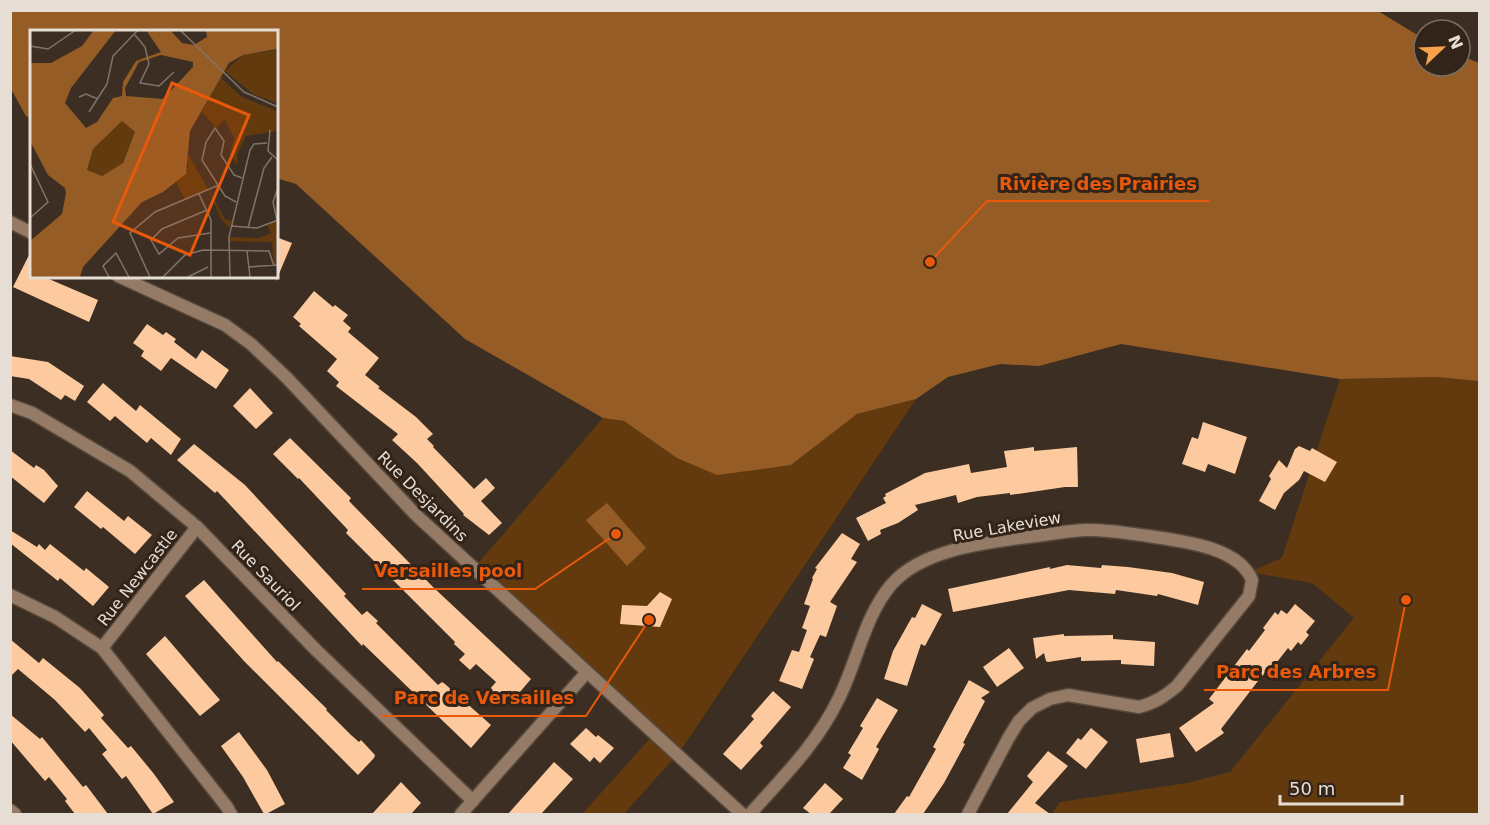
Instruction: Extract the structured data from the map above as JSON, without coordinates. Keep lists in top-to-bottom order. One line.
{"streets":{"street":["Rue Desjardins","Rue Lakeview","Rue Sauriol","Rue Newcastle"]},"crossings":[["Rue Sauriol","Rue Newcastle"]],"places":["Rivière des Prairies","Versailles pool","Parc des Arbres","Parc de Versailles"],"scale_bar":"50 m","north":"top right"}
